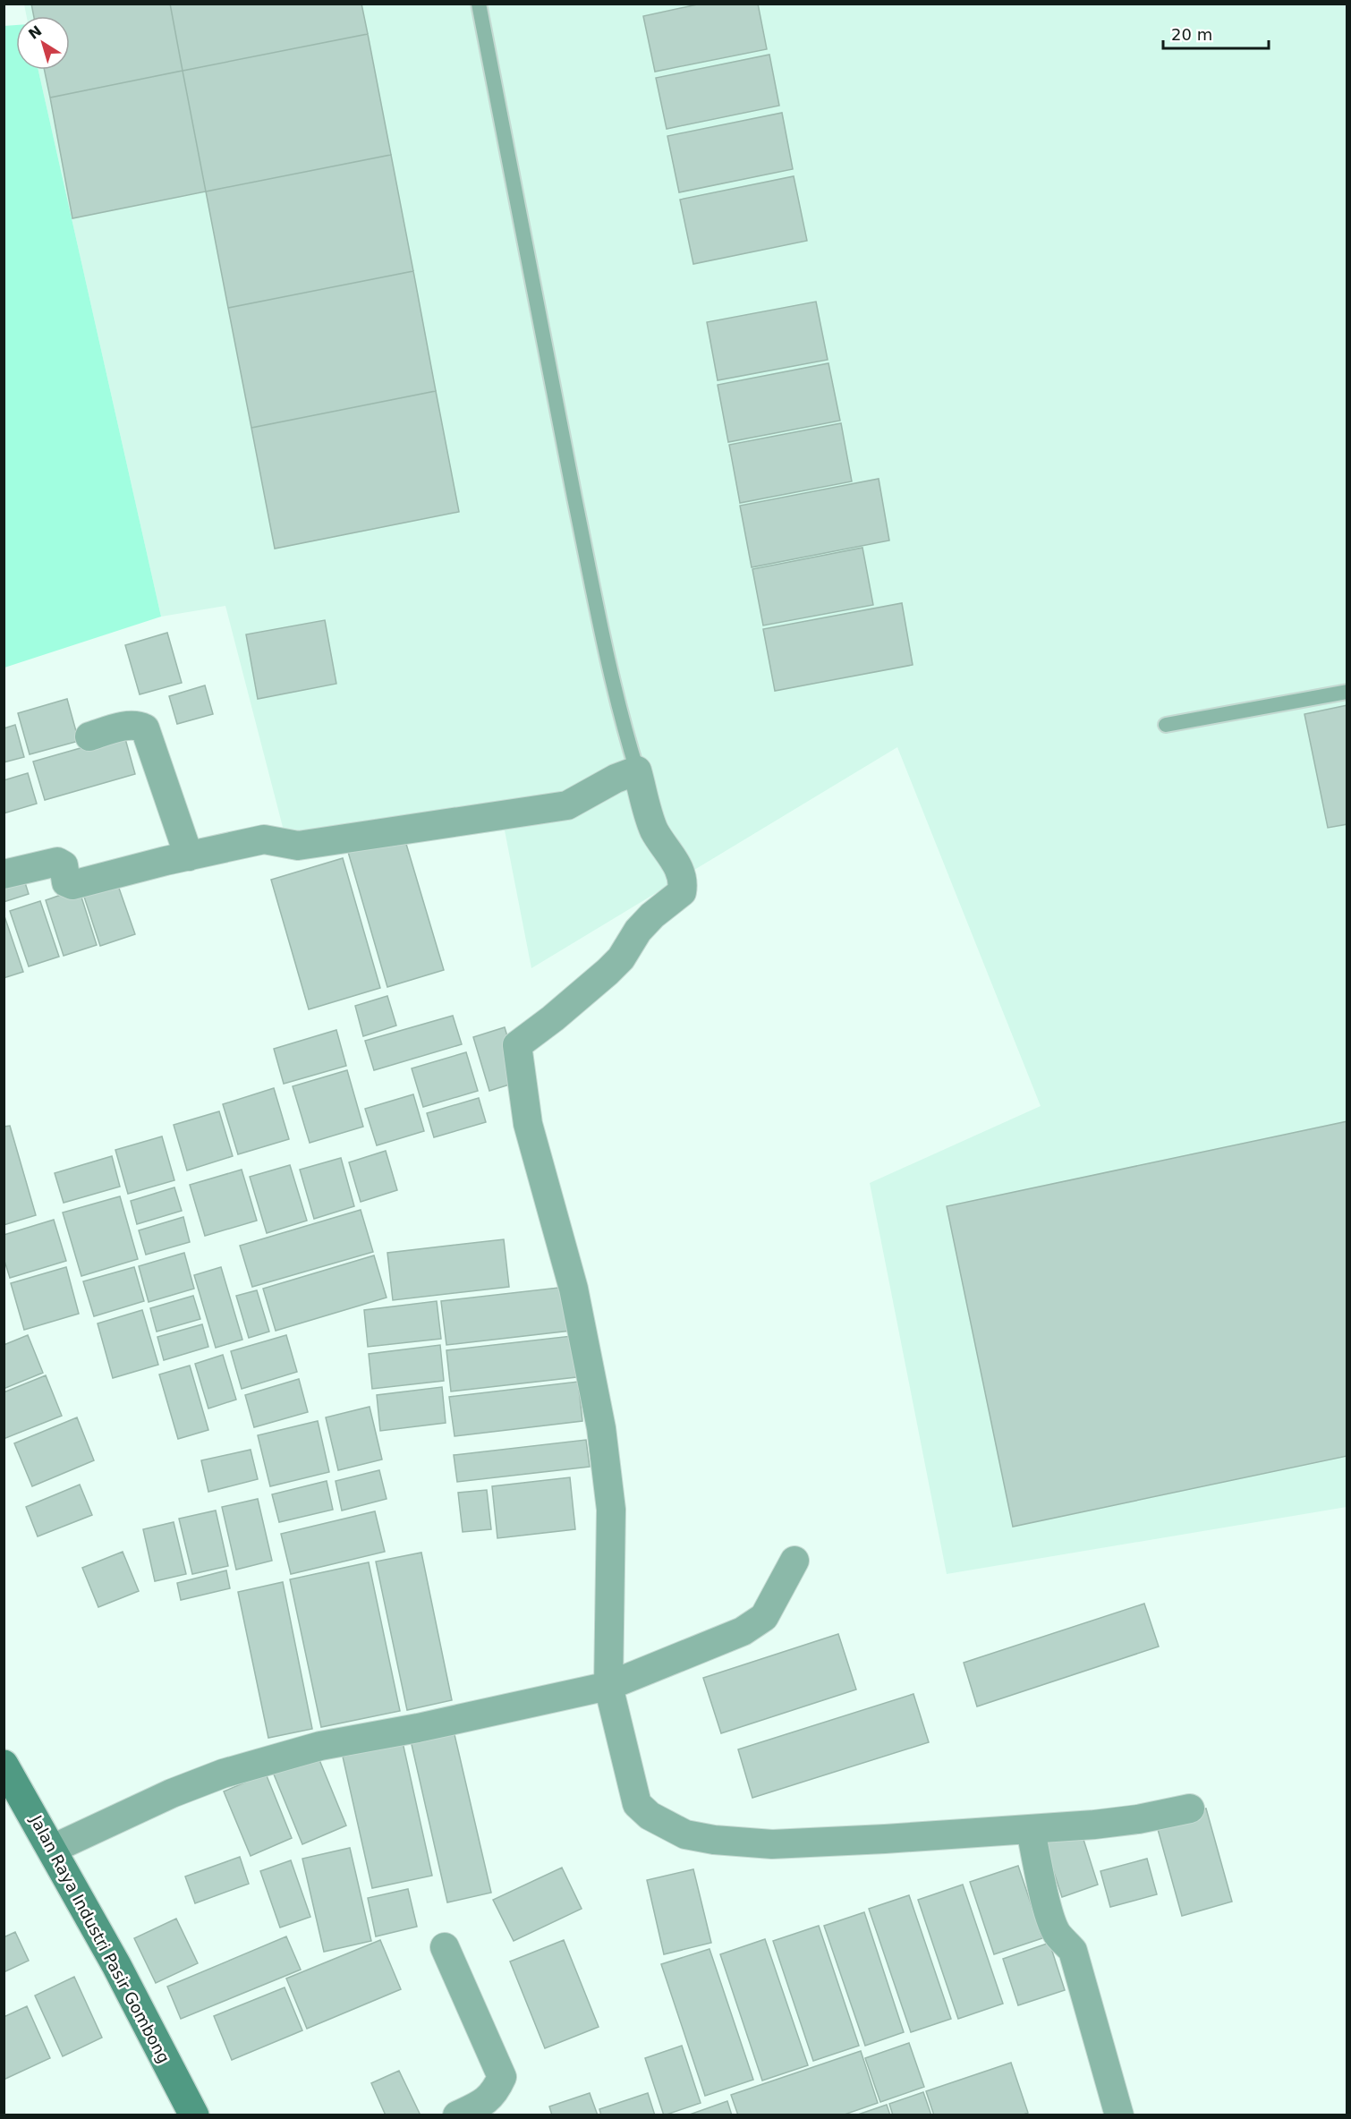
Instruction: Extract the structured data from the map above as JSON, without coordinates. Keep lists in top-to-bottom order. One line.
{"streets":{"main road":["Jalan Raya Industri Pasir Gombong"]},"scale_bar":"20 m","north":"top left"}
